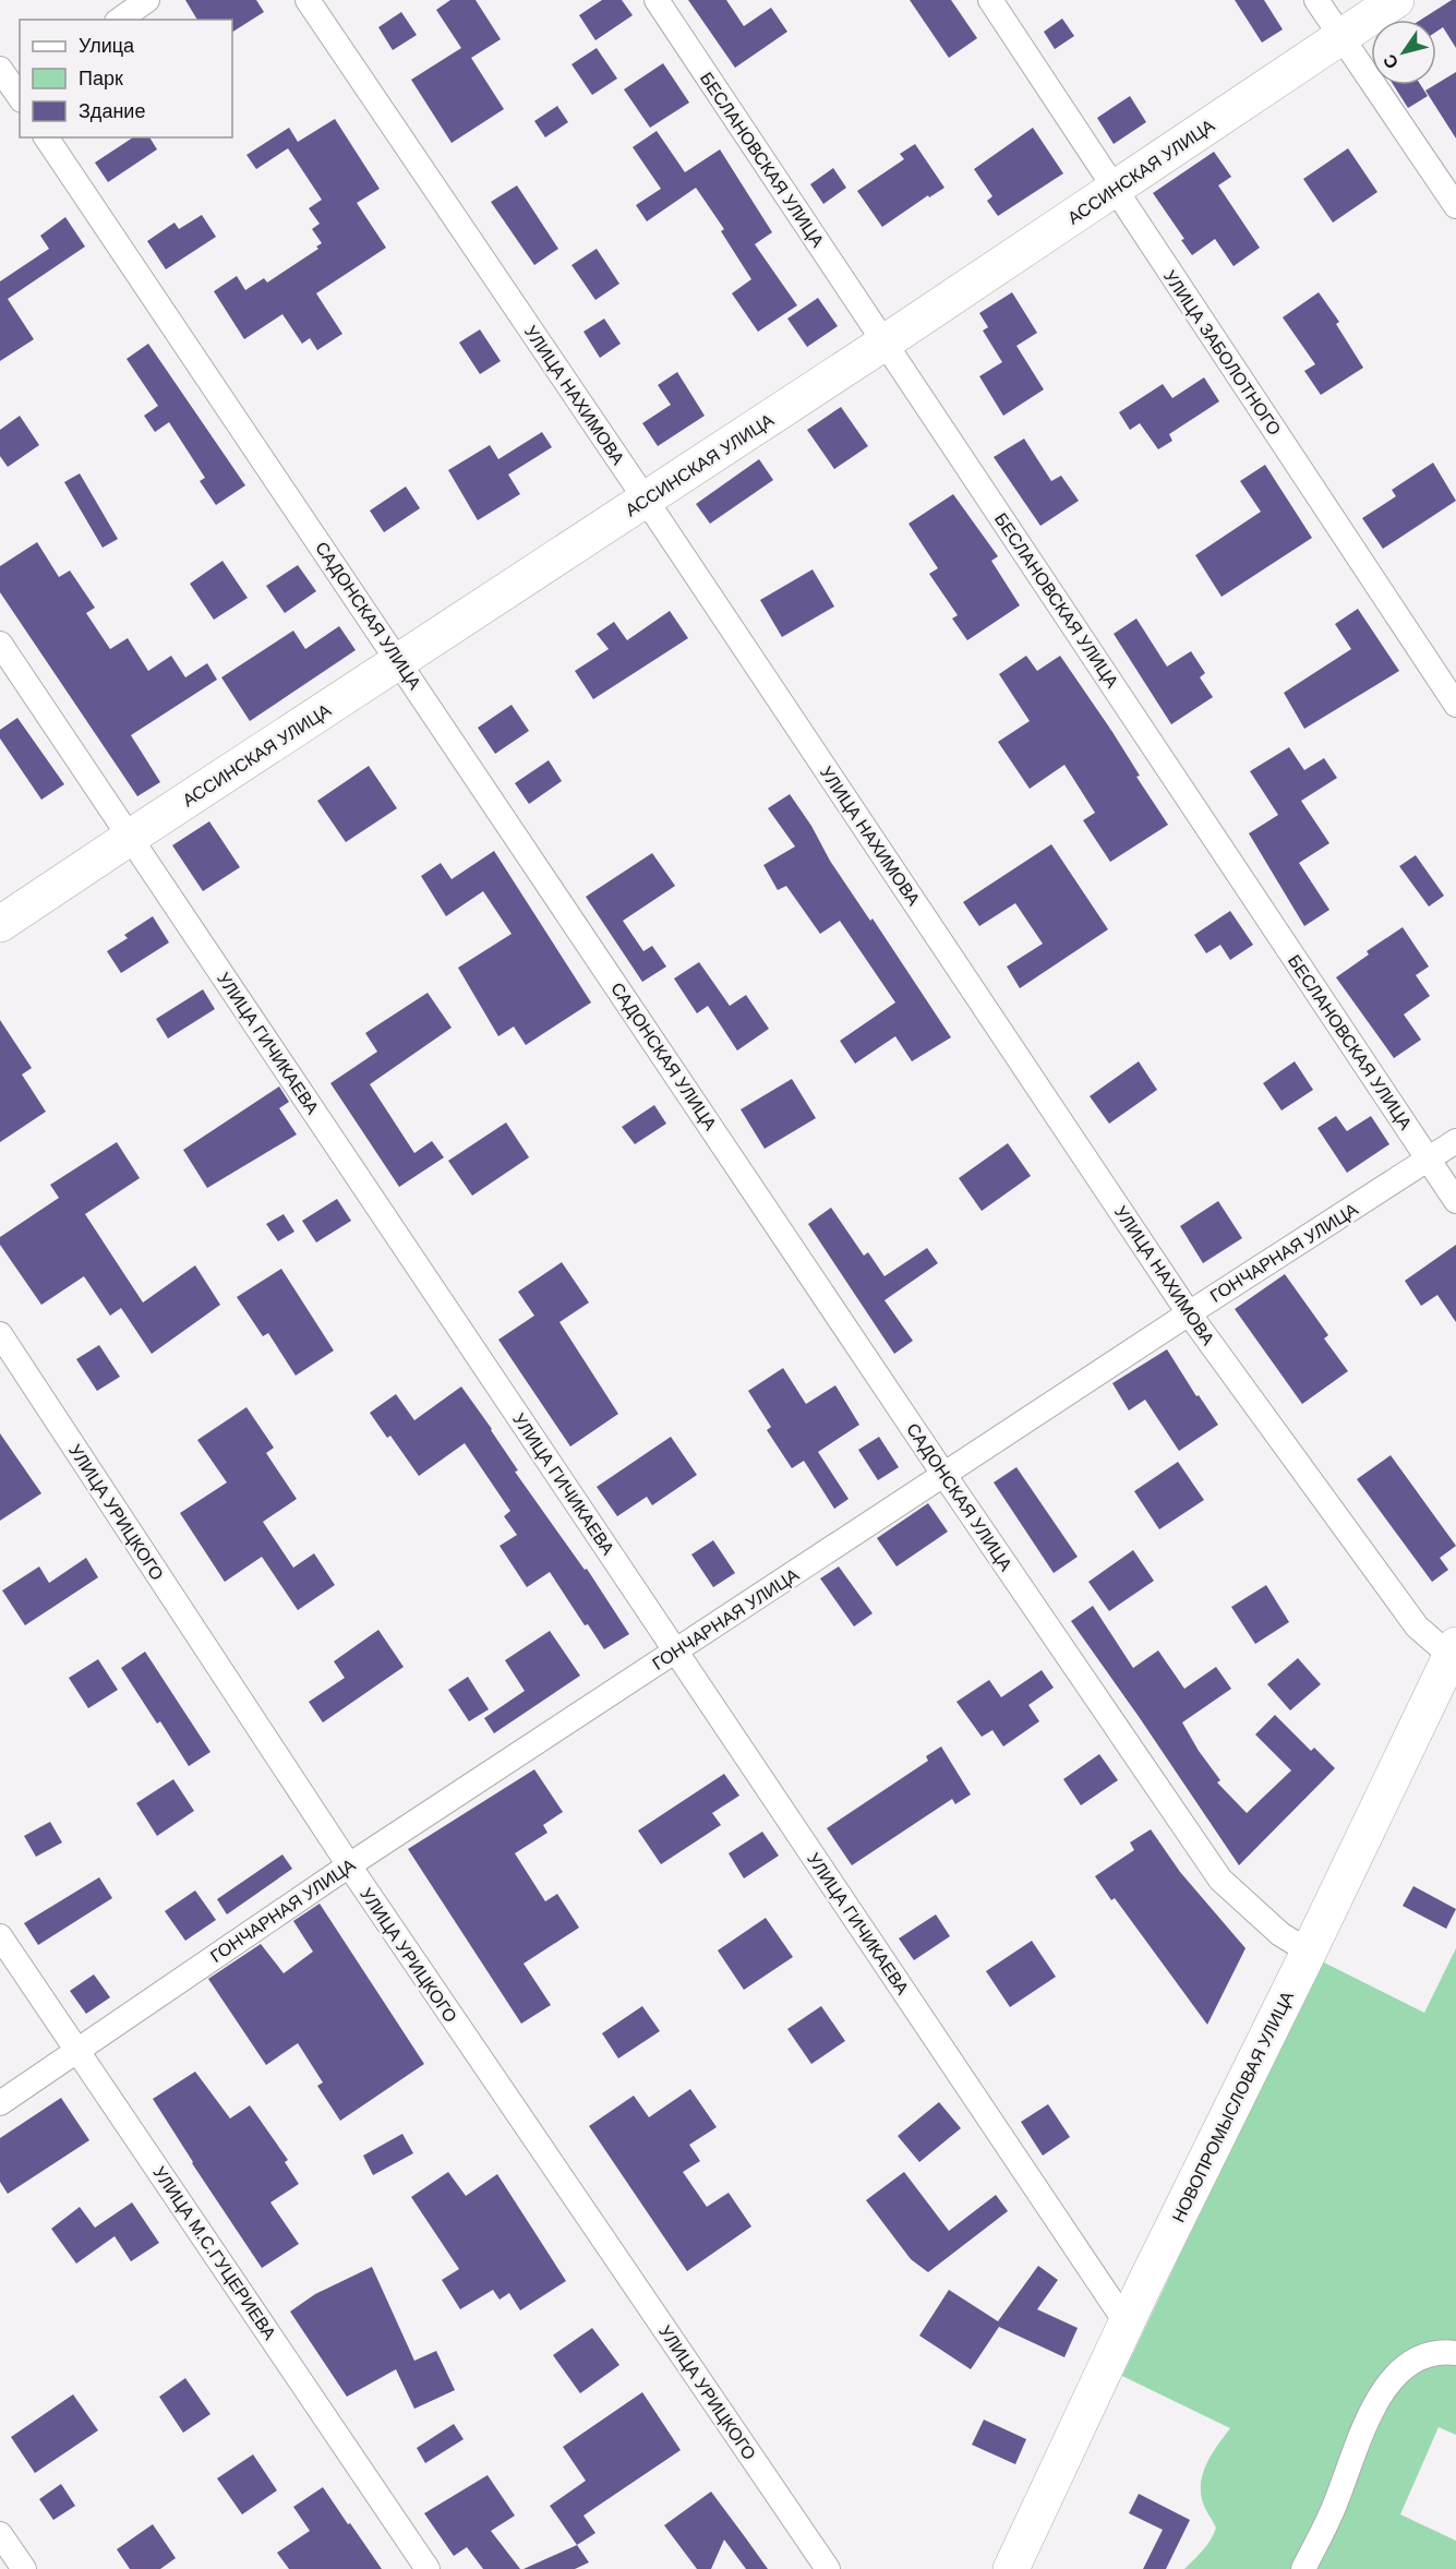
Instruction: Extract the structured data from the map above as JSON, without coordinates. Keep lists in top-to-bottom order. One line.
{"streets":{"street":["БЕСЛАНОВСКАЯ УЛИЦА","АССИНСКАЯ УЛИЦА","УЛИЦА ЗАБОЛОТНОГО","УЛИЦА НАХИМОВА","САДОНСКАЯ УЛИЦА","УЛИЦА ГИЧИКАЕВА","ГОНЧАРНАЯ УЛИЦА","УЛИЦА УРИЦКОГО","НОВОПРОМЫСЛОВАЯ УЛИЦА","УЛИЦА М.С.ГУЦЕРИЕВА"]},"crossings":[["БЕСЛАНОВСКАЯ УЛИЦА","АССИНСКАЯ УЛИЦА"],["БЕСЛАНОВСКАЯ УЛИЦА","ГОНЧАРНАЯ УЛИЦА"],["АССИНСКАЯ УЛИЦА","УЛИЦА ЗАБОЛОТНОГО"],["АССИНСКАЯ УЛИЦА","УЛИЦА НАХИМОВА"],["АССИНСКАЯ УЛИЦА","САДОНСКАЯ УЛИЦА"],["АССИНСКАЯ УЛИЦА","УЛИЦА ГИЧИКАЕВА"],["УЛИЦА НАХИМОВА","ГОНЧАРНАЯ УЛИЦА"],["УЛИЦА НАХИМОВА","НОВОПРОМЫСЛОВАЯ УЛИЦА"],["САДОНСКАЯ УЛИЦА","ГОНЧАРНАЯ УЛИЦА"],["САДОНСКАЯ УЛИЦА","НОВОПРОМЫСЛОВАЯ УЛИЦА"],["УЛИЦА ГИЧИКАЕВА","ГОНЧАРНАЯ УЛИЦА"],["УЛИЦА ГИЧИКАЕВА","НОВОПРОМЫСЛОВАЯ УЛИЦА"],["ГОНЧАРНАЯ УЛИЦА","УЛИЦА УРИЦКОГО"],["ГОНЧАРНАЯ УЛИЦА","УЛИЦА М.С.ГУЦЕРИЕВА"]],"legend":["Улица","Парк","Здание"],"north":"bottom left"}
